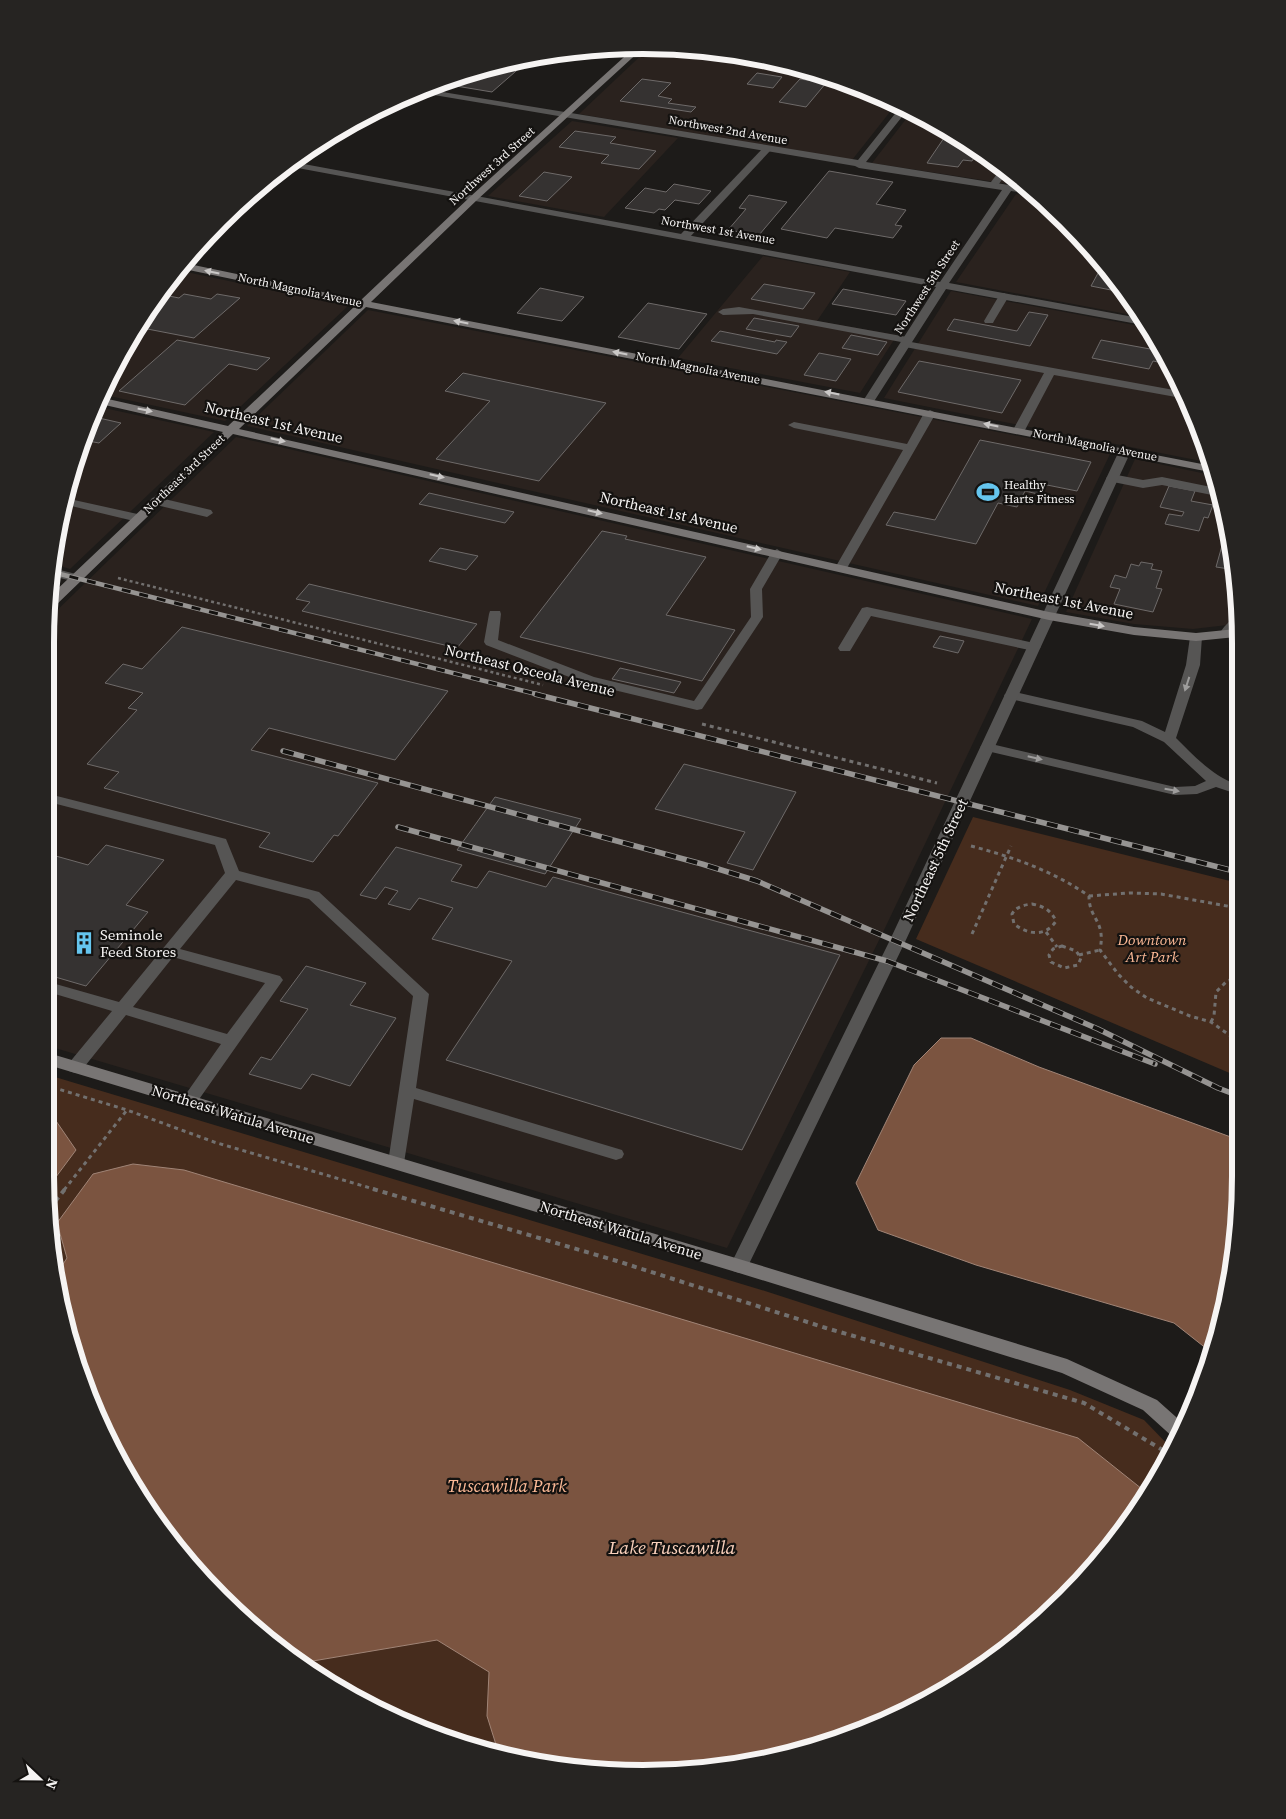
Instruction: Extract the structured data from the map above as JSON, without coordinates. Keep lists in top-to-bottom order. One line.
{"streets":{"main road":["Northwest 3rd Street","North Magnolia Avenue","Northeast 1st Avenue","Northeast 3rd Street","Northeast Watula Avenue"],"street":["Northwest 2nd Avenue","Northwest 1st Avenue","Northwest 5th Street","Northeast 5th Street"],"path":["Northeast Osceola Avenue"]},"crossings":[["Northwest 2nd Avenue","Northwest 3rd Street"],["Northwest 2nd Avenue","Northwest 5th Street"],["Northwest 3rd Street","Northwest 1st Avenue"],["Northwest 3rd Street","North Magnolia Avenue"],["Northwest 3rd Street","Northeast 3rd Street"],["Northwest 1st Avenue","Northwest 5th Street"],["Northwest 5th Street","North Magnolia Avenue"],["North Magnolia Avenue","Northeast 3rd Street"],["North Magnolia Avenue","Northeast 5th Street"],["Northeast 1st Avenue","Northeast 3rd Street"],["Northeast 1st Avenue","Northeast 5th Street"],["Northeast 5th Street","Northeast Watula Avenue"]],"one_way":["North Magnolia Avenue","Northeast 1st Avenue"],"water":["Lake Tuscawilla"],"parks":["Downtown Art Park","Tuscawilla Park"],"places":{"sports":["Healthy Harts Fitness"],"building":["Seminole Feed Stores"]},"north":"right"}
